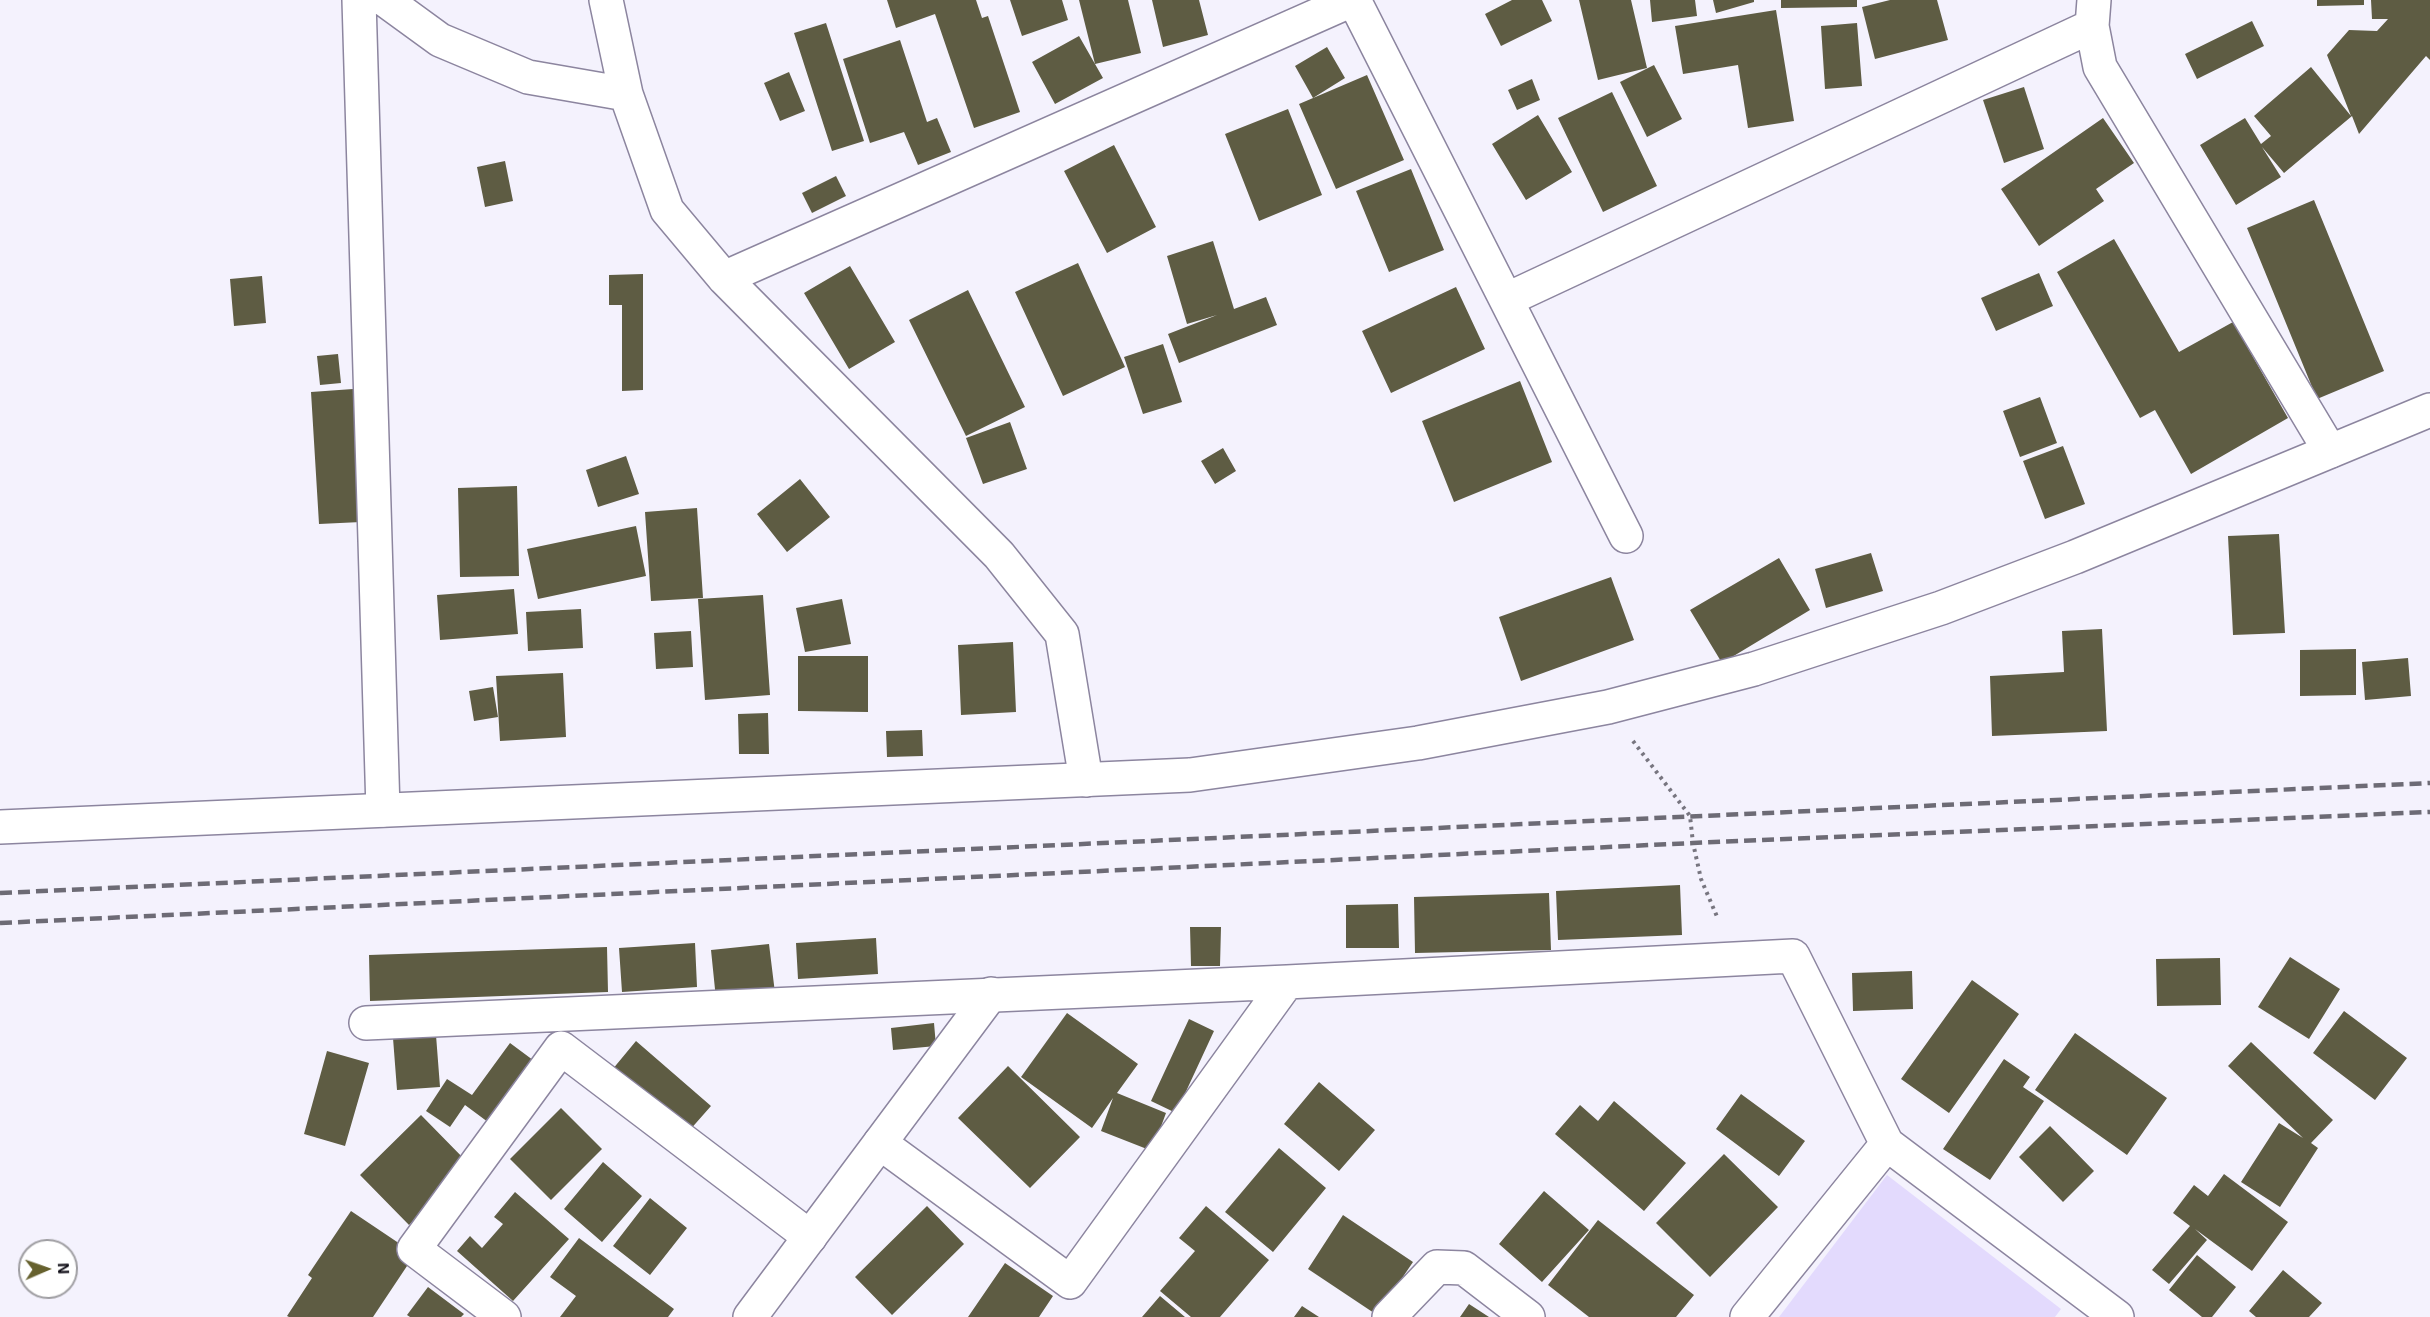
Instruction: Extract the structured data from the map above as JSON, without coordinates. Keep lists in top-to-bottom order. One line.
{"north":"right"}
